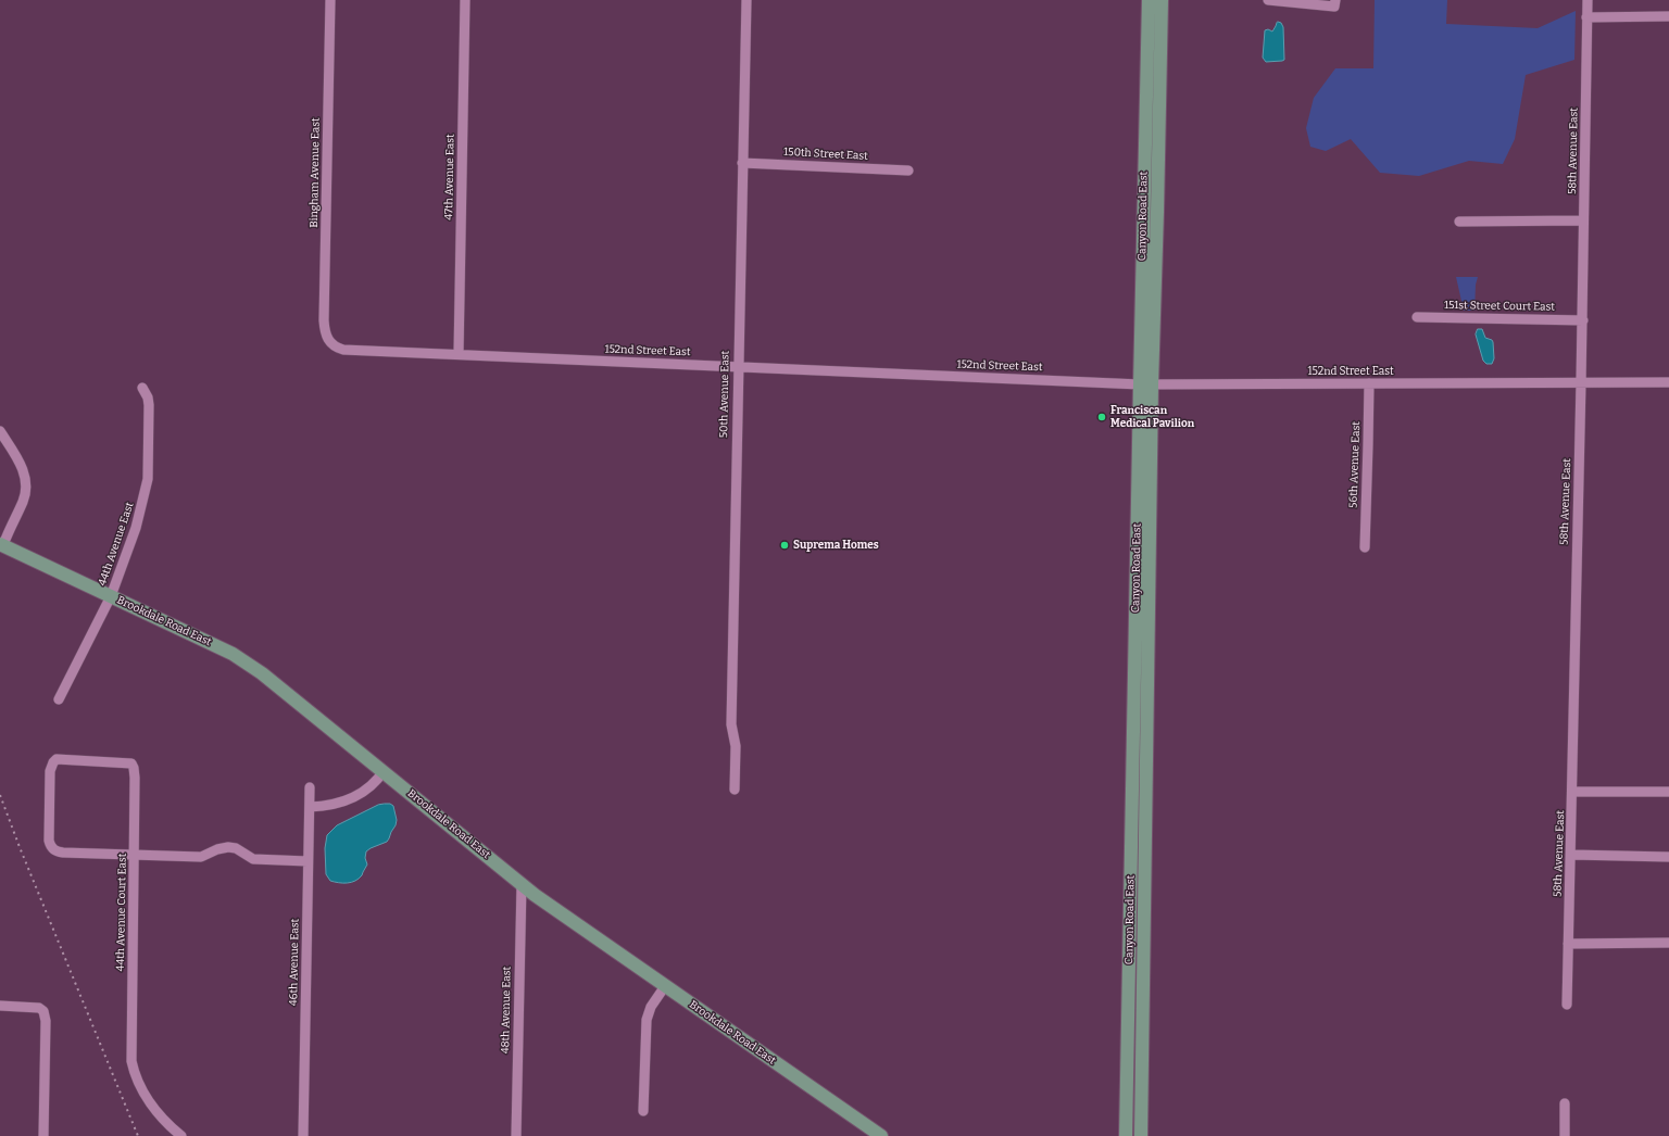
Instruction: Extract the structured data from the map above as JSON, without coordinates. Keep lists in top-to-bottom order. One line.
{"streets":{"main road":["Canyon Road East","Brookdale Road East"],"street":["58th Avenue East","150th Street East","Bingham Avenue East","47th Avenue East","151st Street Court East","152nd Street East","50th Avenue East","56th Avenue East","44th Avenue East","44th Avenue Court East","46th Avenue East","48th Avenue East"]},"crossings":[["58th Avenue East","151st Street Court East"],["58th Avenue East","152nd Street East"],["150th Street East","50th Avenue East"],["Bingham Avenue East","152nd Street East"],["47th Avenue East","152nd Street East"],["Canyon Road East","152nd Street East"],["152nd Street East","50th Avenue East"],["152nd Street East","56th Avenue East"],["44th Avenue East","Brookdale Road East"],["Brookdale Road East","48th Avenue East"]],"places":["Franciscan Medical Pavilion","Suprema Homes"]}
